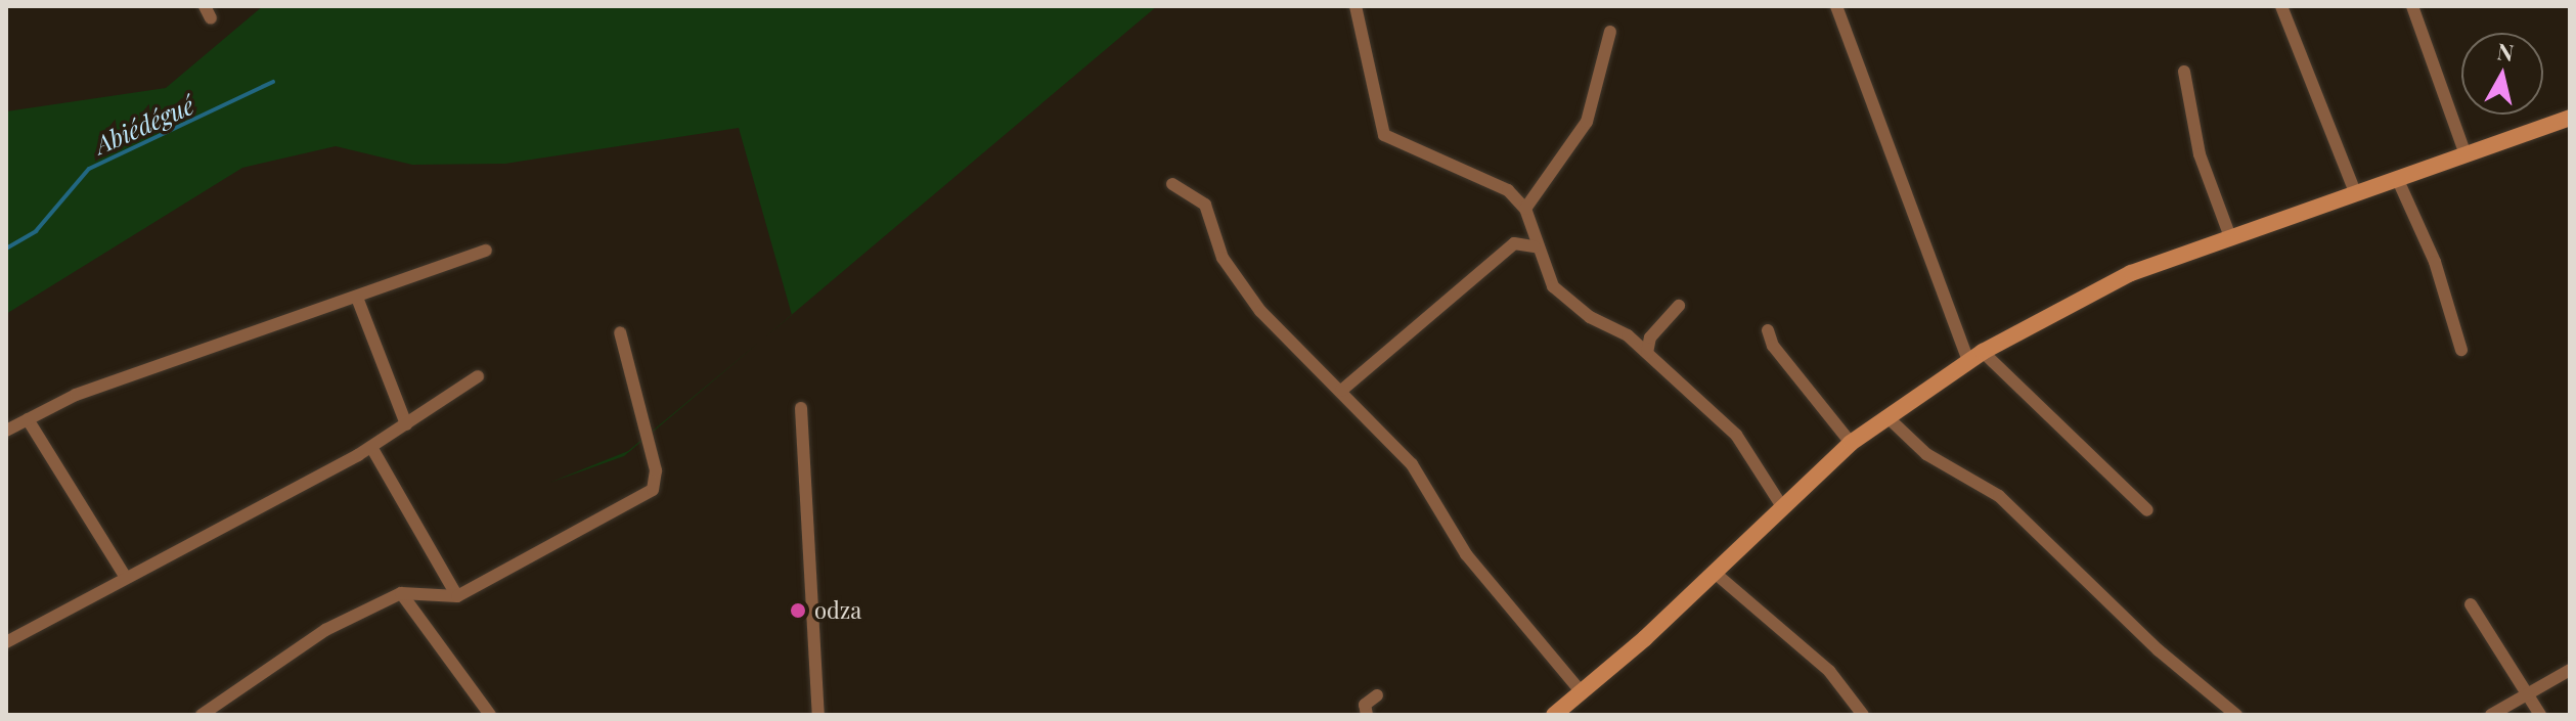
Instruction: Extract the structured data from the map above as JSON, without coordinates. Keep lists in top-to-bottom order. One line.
{"water":["Abiédégué"],"places":["odza"],"north":"top"}
